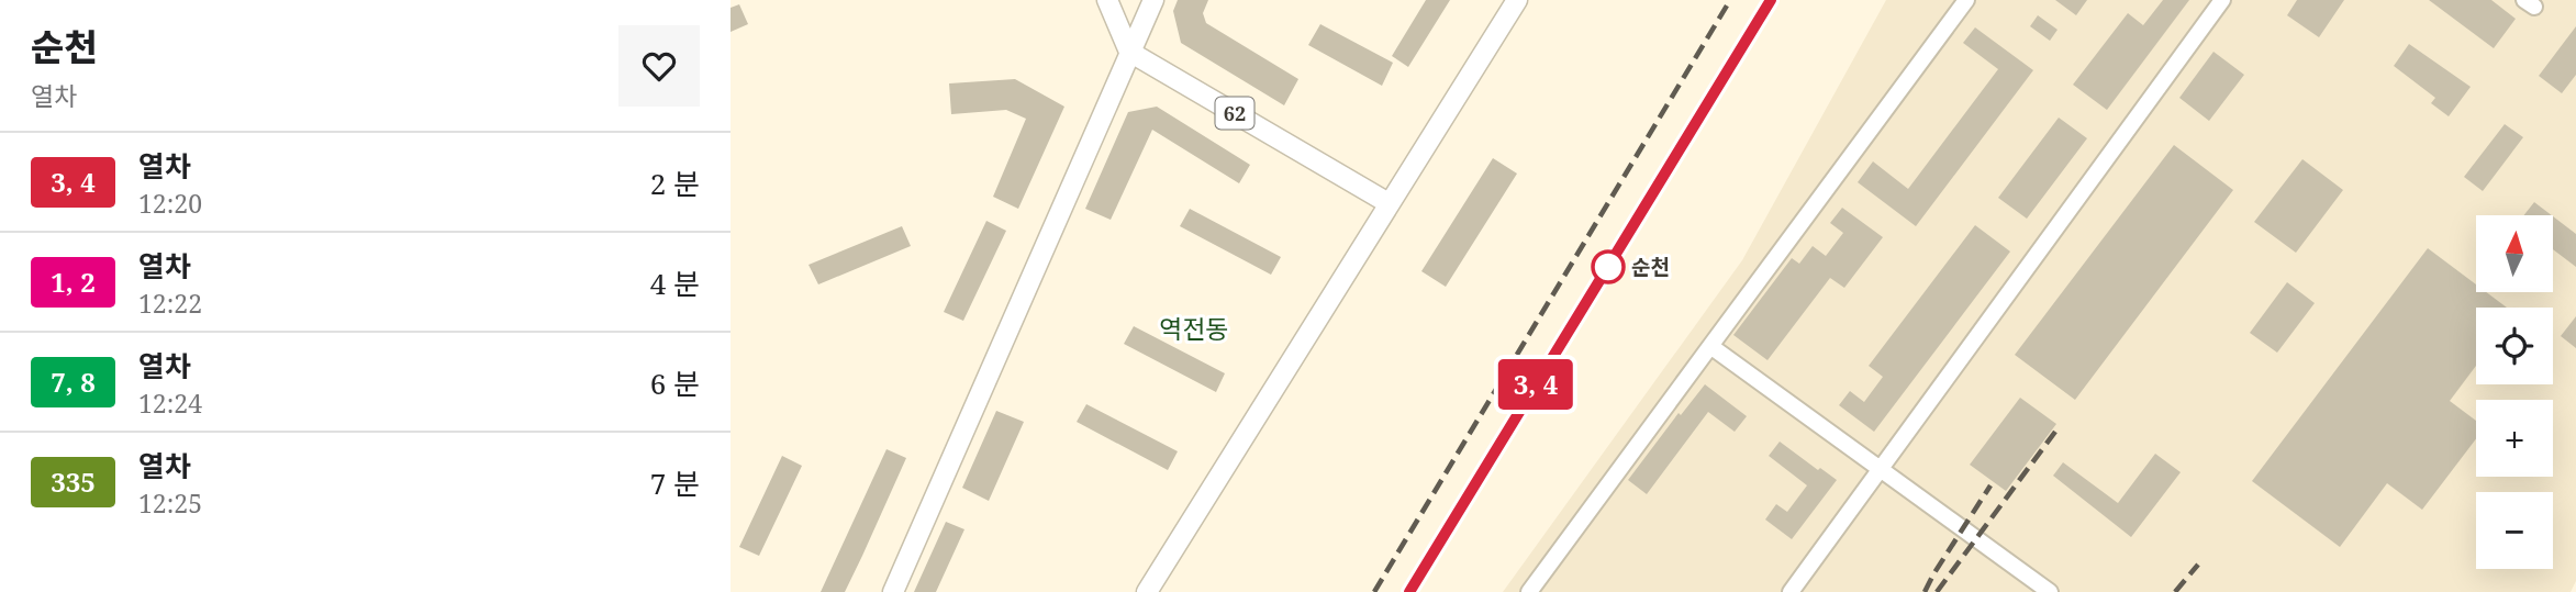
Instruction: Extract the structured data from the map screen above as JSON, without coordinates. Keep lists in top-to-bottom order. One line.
{"streets":{"main road":["62"]},"districts":["역전동"],"places":["순천"],"north":"top","page":{"heading":["순천","열차"],"on_map":"3, 4","list":[{"mark":"3, 4","name":"열차","note":"12:20","value":"2 분"},{"mark":"1, 2","name":"열차","note":"12:22","value":"4 분"},{"mark":"7, 8","name":"열차","note":"12:24","value":"6 분"},{"mark":"335","name":"열차","note":"12:25","value":"7 분"}],"map_buttons":["+","−"]}}
